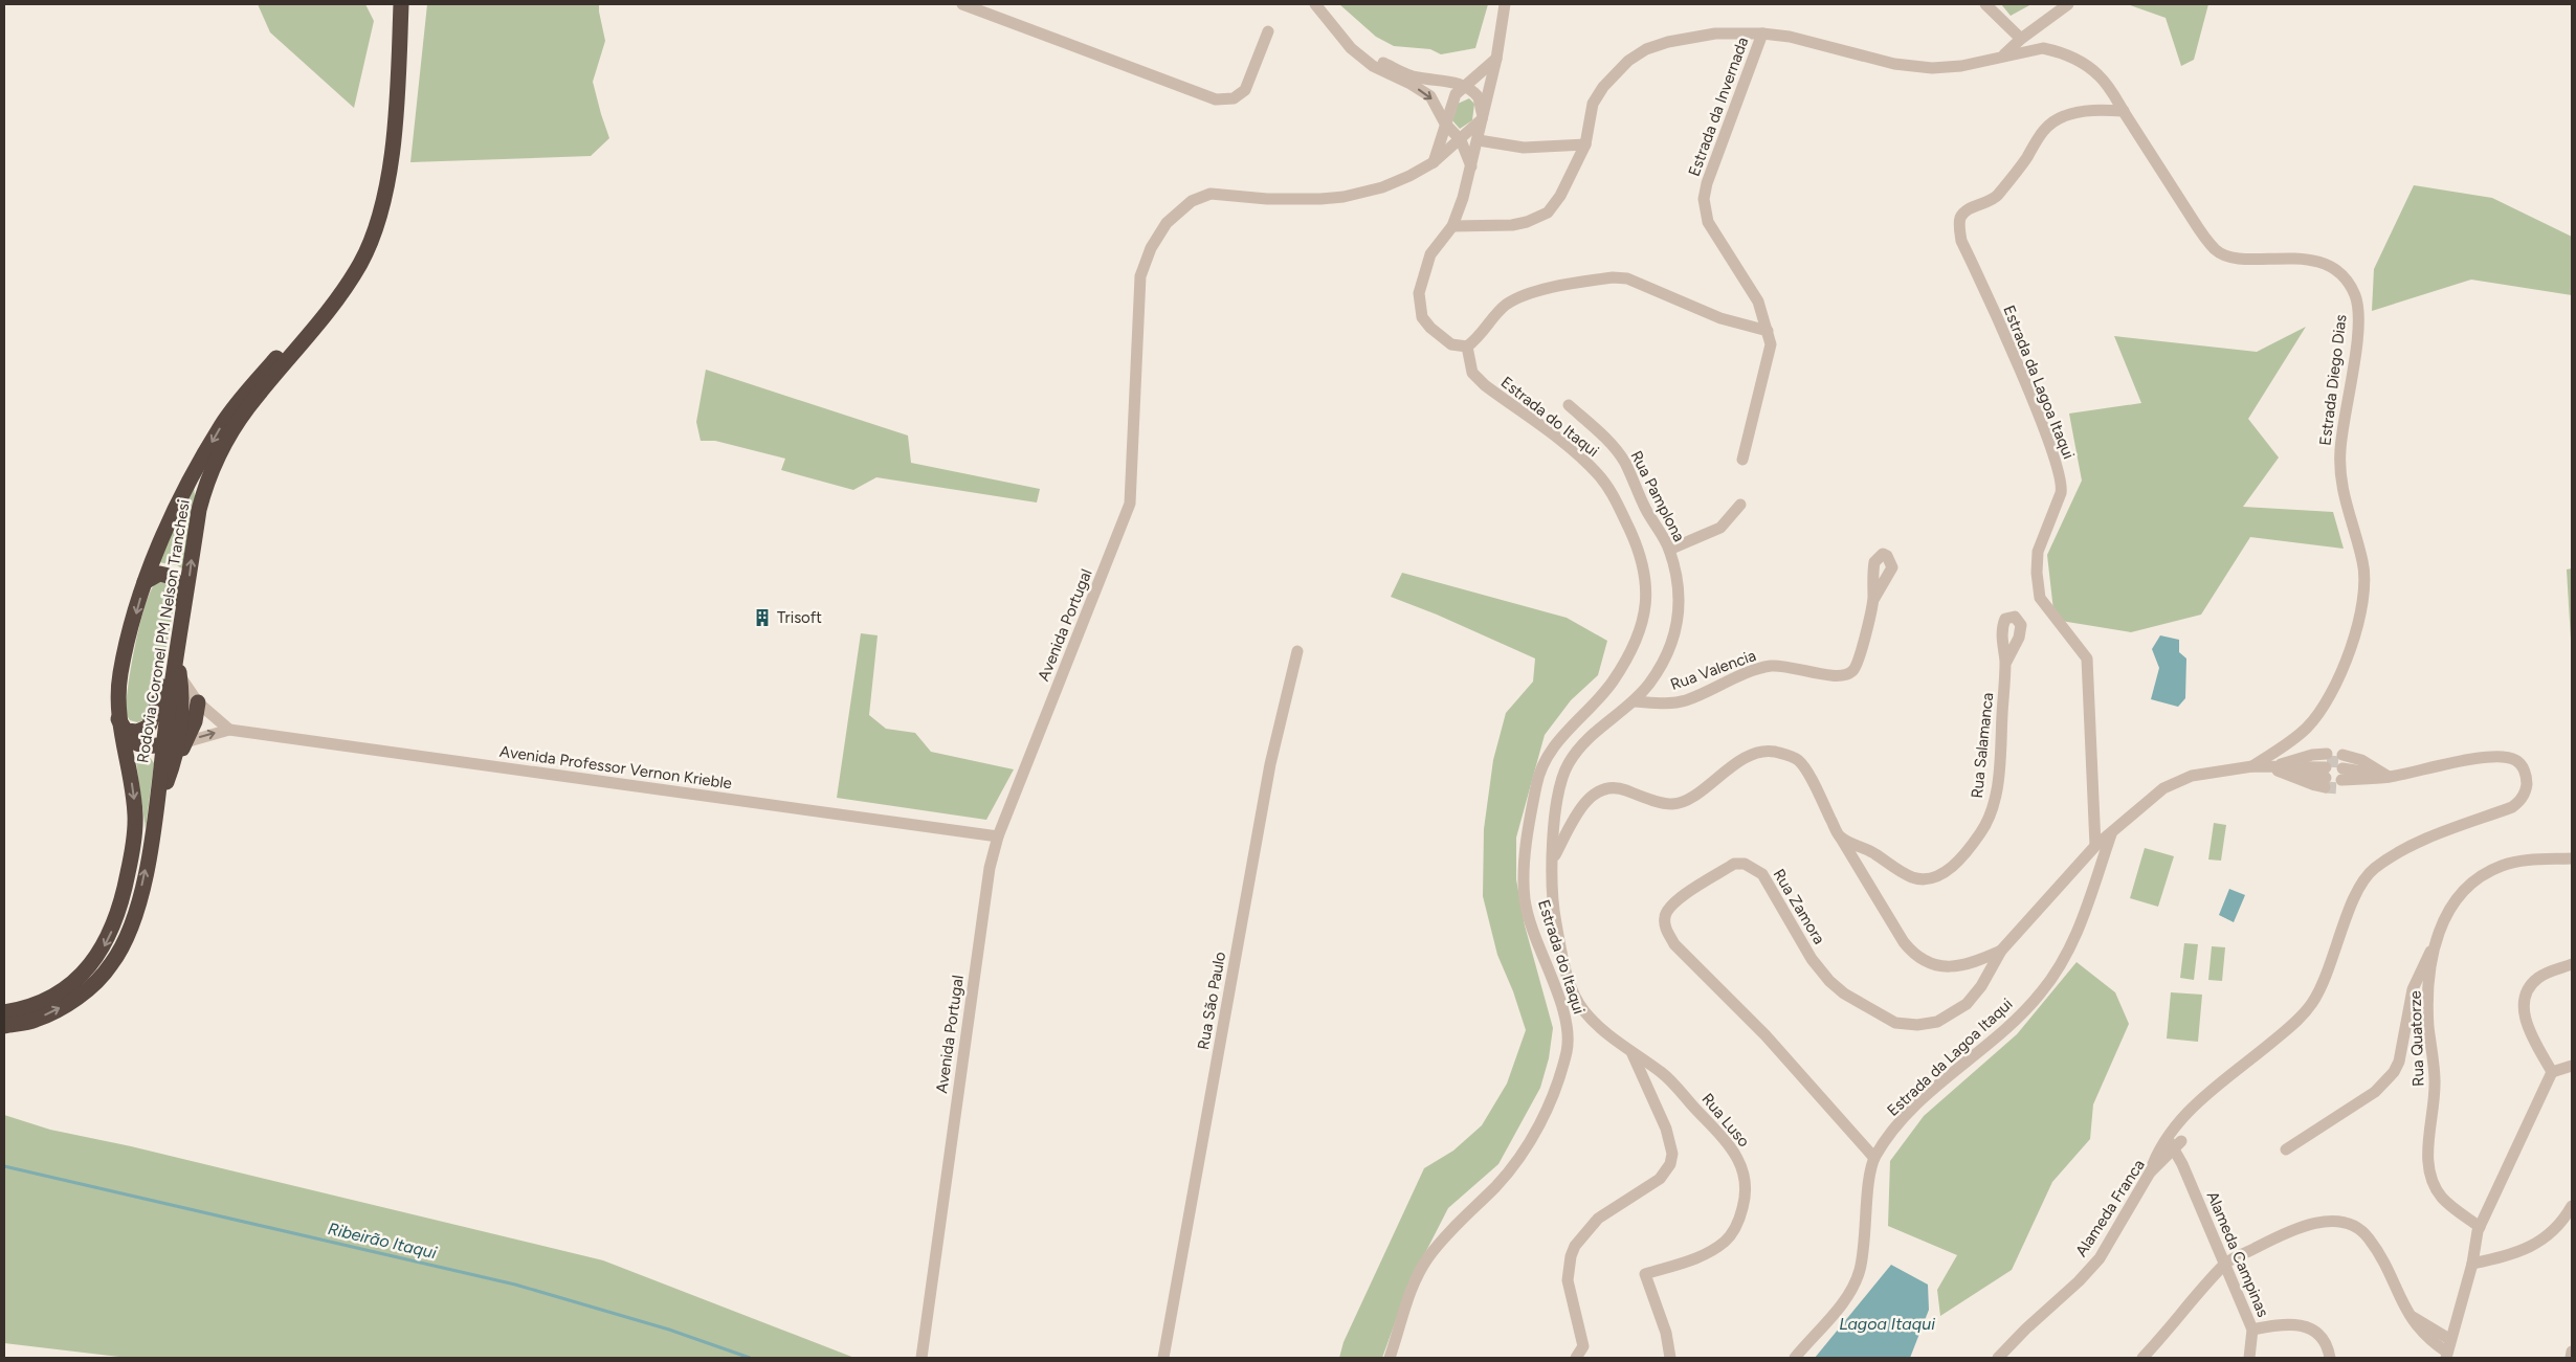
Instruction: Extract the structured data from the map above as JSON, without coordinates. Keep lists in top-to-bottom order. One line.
{"streets":{"highway":["Rodovia Coronel PM Nelson Tranchesi"],"street":["Estrada da Invernada","Estrada Diego Dias","Estrada da Lagoa Itaqui","Estrada do Itaqui","Rua Pamplona","Avenida Portugal","Rua Valencia","Rua Salamanca","Avenida Professor Vernon Krieble","Rua Zamora","Rua São Paulo","Rua Quatorze","Rua Luso","Alameda Franca","Alameda Campinas"]},"crossings":[["Estrada da Invernada","Estrada Diego Dias"],["Estrada Diego Dias","Estrada da Lagoa Itaqui"],["Estrada Diego Dias","Rua Zamora"],["Estrada da Lagoa Itaqui","Rua Zamora"],["Rua Pamplona","Rua Valencia"],["Rua Pamplona","Rua Luso"],["Avenida Portugal","Avenida Professor Vernon Krieble"],["Rodovia Coronel PM Nelson Tranchesi","Avenida Professor Vernon Krieble"],["Alameda Franca","Alameda Campinas"]],"water":["Ribeirão Itaqui","Lagoa Itaqui"],"places":{"building":["Trisoft"]}}
